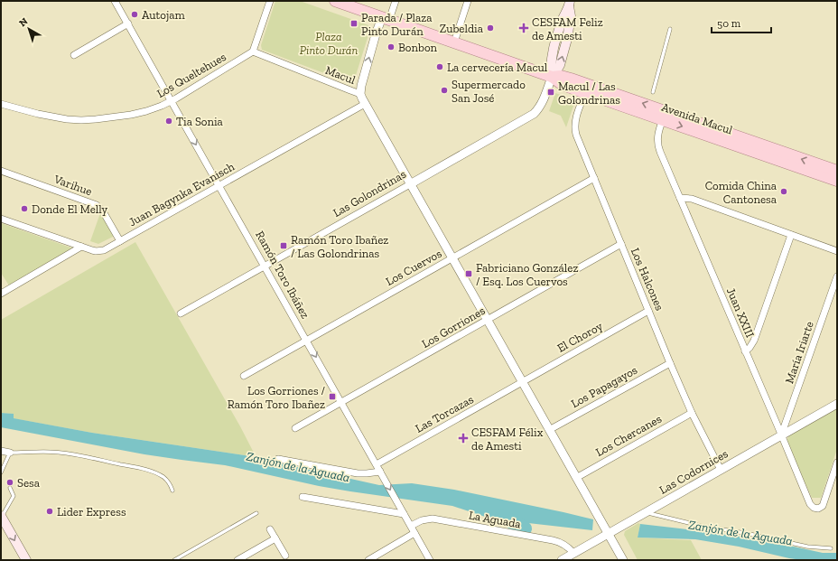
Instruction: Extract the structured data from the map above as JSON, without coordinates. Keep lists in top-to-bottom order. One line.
{"streets":{"main road":["Avenida Macul"],"street":["Los Queltehues","Macul","Varihue","Las Golondrinas","Juan Bagynka Evanisch","Los Cuervos","Ramón Toro Ibáñez","Los Halcones","Juan XXIII","Los Gorriones","El Choroy","María Iriarte","Los Papagayos","Las Torcazas","Los Chercanes","Las Codornices","La Aguada"]},"crossings":[["Los Queltehues","Macul"],["Los Queltehues","Ramón Toro Ibáñez"],["Avenida Macul","Las Golondrinas"],["Avenida Macul","Los Halcones"],["Avenida Macul","Juan XXIII"],["Varihue","Juan Bagynka Evanisch"],["Las Golondrinas","Ramón Toro Ibáñez"],["Juan Bagynka Evanisch","Ramón Toro Ibáñez"],["Los Cuervos","Ramón Toro Ibáñez"],["Los Cuervos","Los Halcones"],["Ramón Toro Ibáñez","Los Gorriones"],["Ramón Toro Ibáñez","Las Torcazas"],["Ramón Toro Ibáñez","La Aguada"],["Los Halcones","Los Gorriones"],["Los Halcones","El Choroy"],["Los Halcones","Los Papagayos"],["Los Halcones","Los Chercanes"],["Los Halcones","Las Codornices"],["Juan XXIII","María Iriarte"],["Juan XXIII","Las Codornices"],["El Choroy","Las Torcazas"],["María Iriarte","Las Codornices"],["Las Codornices","La Aguada"]],"water":["Zanjón de la Aguada"],"parks":["Plaza Pinto Durán"],"places":{"other":["Autojam","Zubeldia","Bonbon","La cervecería Macul","Supermercado San José","Tia Sonia","Comida China Cantonesa","Donde El Melly","Sesa","Lider Express"],"transit":["Parada / Plaza Pinto Durán","Macul / Las Golondrinas","Ramón Toro Ibañez / Las Golondrinas","Fabriciano González / Esq. Los Cuervos","Los Gorriones / Ramón Toro Ibañez"],"health":["CESFAM Feliz de Amesti","CESFAM Félix de Amesti"]},"scale_bar":"50 m","north":"top left"}
